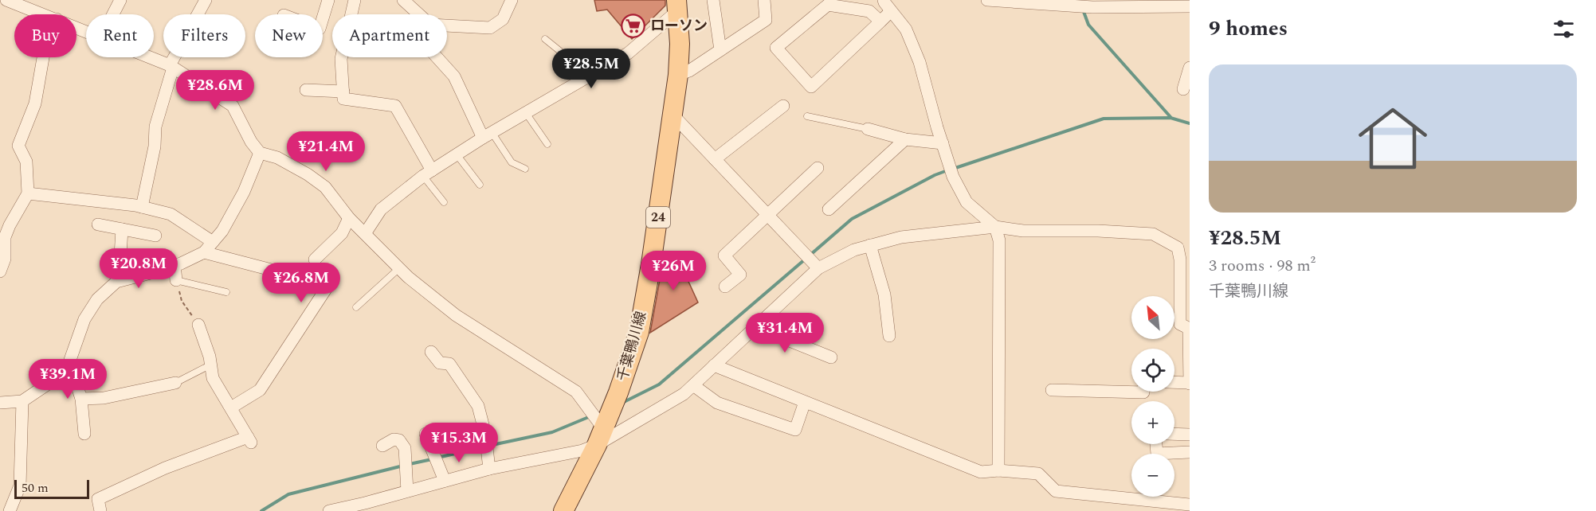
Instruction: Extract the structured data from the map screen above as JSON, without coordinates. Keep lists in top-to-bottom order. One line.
{"streets":{"main road":["24","千葉鴨川線"]},"places":{"supermarket":["ローソン"]},"scale_bar":"50 m","north":"top left","page":{"heading":"9 homes","chip":["Buy","Rent","Filters","New","Apartment"],"price":["¥28.5M","¥28.6M","¥21.4M","¥20.8M","¥26M","¥26.8M","¥31.4M","¥39.1M","¥15.3M"],"list":[{"name":"¥28.5M","note":"3 rooms · 98 m² · 千葉鴨川線"}],"map_buttons":["+","−"],"scale":"50 m"}}
